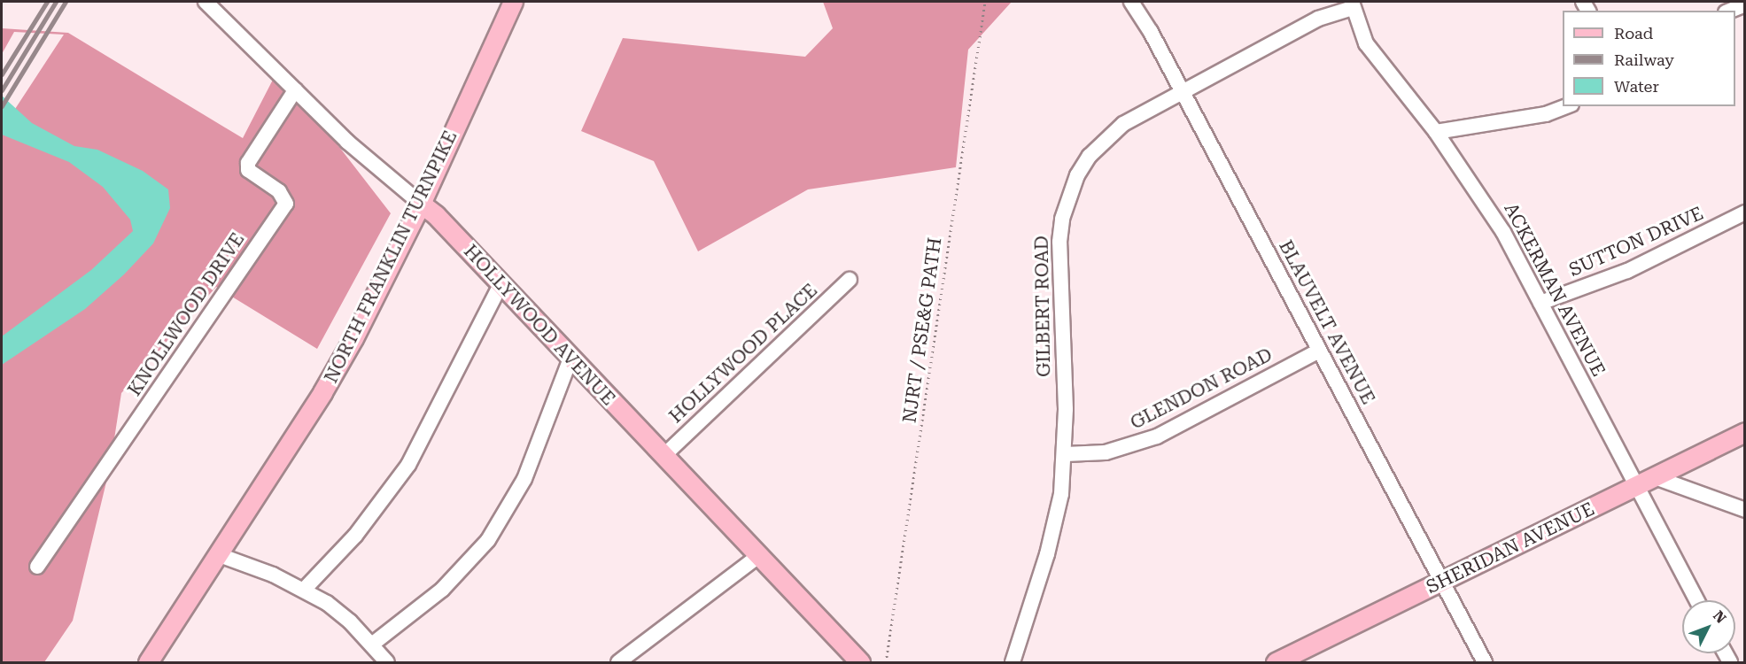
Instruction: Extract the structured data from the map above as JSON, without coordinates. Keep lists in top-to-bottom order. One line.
{"streets":{"main road":["NORTH FRANKLIN TURNPIKE","HOLLYWOOD AVENUE","SHERIDAN AVENUE"],"street":["SUTTON DRIVE","ACKERMAN AVENUE","GILBERT ROAD","KNOLLWOOD DRIVE","BLAUVELT AVENUE","HOLLYWOOD PLACE","GLENDON ROAD"],"path":["NJRT / PSE&G PATH"]},"crossings":[["SUTTON DRIVE","ACKERMAN AVENUE"],["NORTH FRANKLIN TURNPIKE","HOLLYWOOD AVENUE"],["ACKERMAN AVENUE","GILBERT ROAD"],["ACKERMAN AVENUE","SHERIDAN AVENUE"],["GILBERT ROAD","BLAUVELT AVENUE"],["GILBERT ROAD","GLENDON ROAD"],["KNOLLWOOD DRIVE","HOLLYWOOD AVENUE"],["BLAUVELT AVENUE","GLENDON ROAD"],["BLAUVELT AVENUE","SHERIDAN AVENUE"],["HOLLYWOOD AVENUE","HOLLYWOOD PLACE"]],"legend":["Road","Railway","Water"],"north":"top right"}
